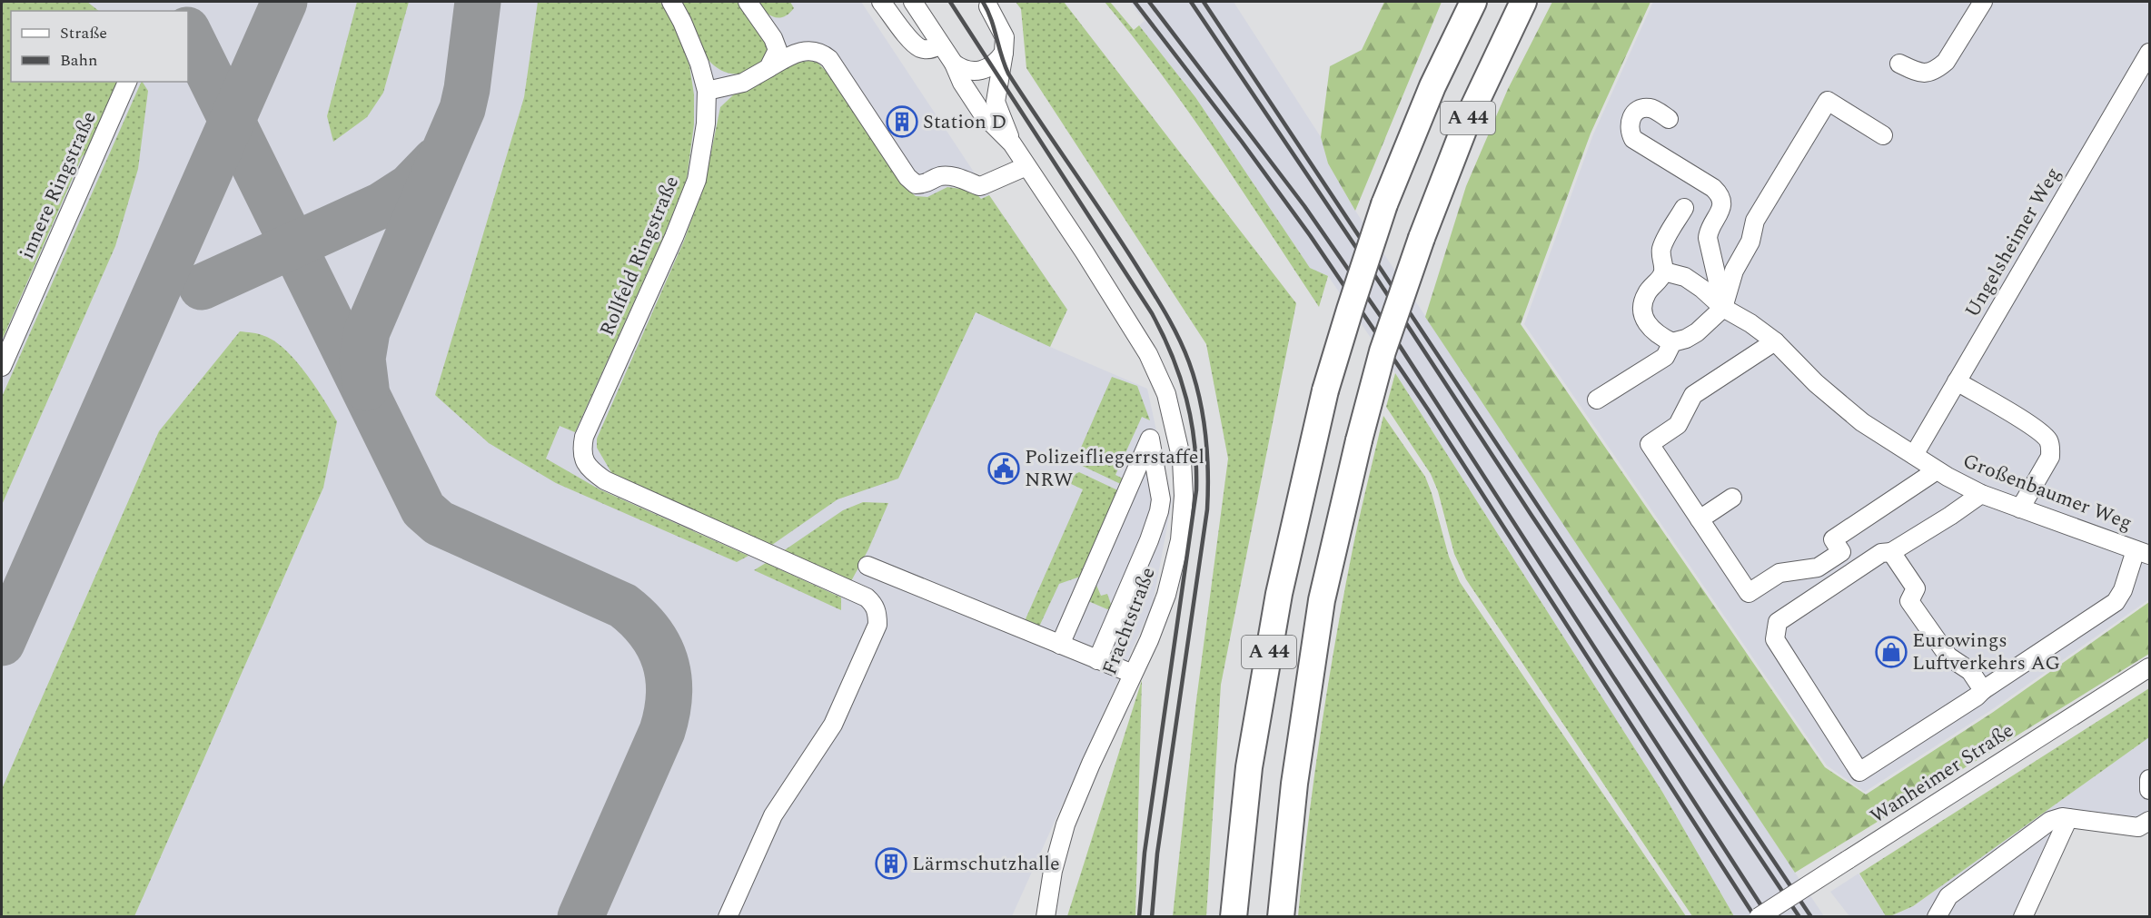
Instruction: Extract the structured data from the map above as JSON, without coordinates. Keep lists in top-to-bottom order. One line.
{"streets":{"highway":["A 44"],"street":["innere Ringstraße","Ungelsheimer Weg","Rollfeld Ringstraße","Großenbaumer Weg","Frachtstraße","Wanheimer Straße"]},"crossings":[["Ungelsheimer Weg","Großenbaumer Weg"]],"places":{"building":["Station D","Lärmschutzhalle"],"public building":["Polizeifliegerrstaffel NRW"],"shop":["Eurowings Luftverkehrs AG"]},"legend":["Straße","Bahn"]}
